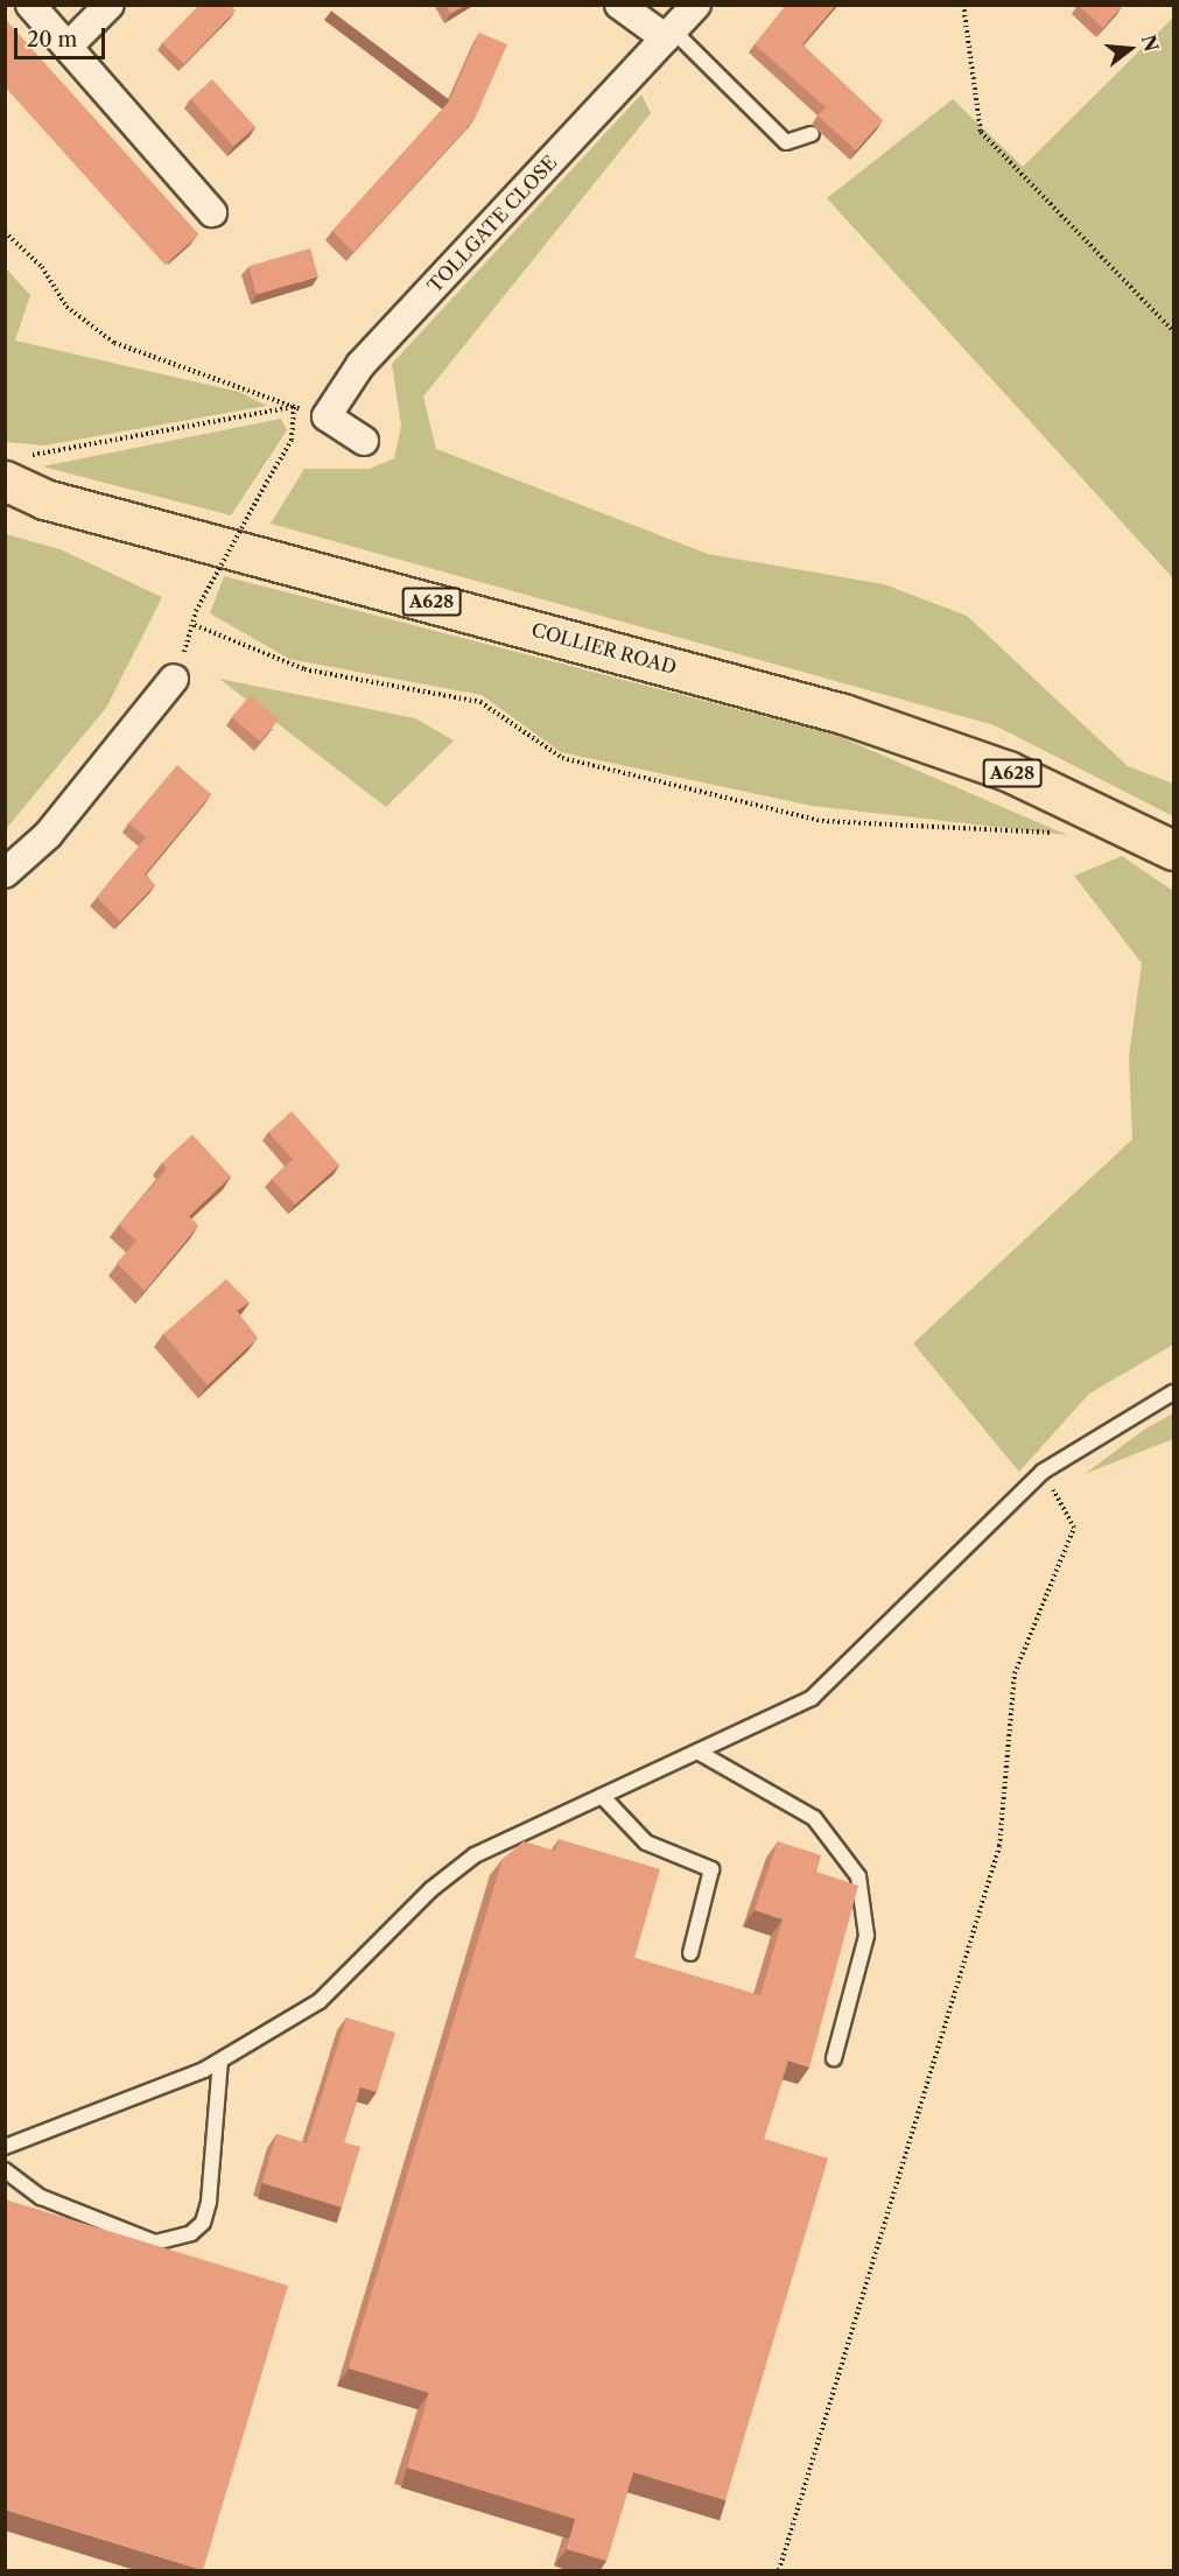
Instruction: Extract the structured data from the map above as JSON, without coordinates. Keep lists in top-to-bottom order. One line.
{"streets":{"highway":["A628","COLLIER ROAD"],"street":["TOLLGATE CLOSE"]},"scale_bar":"20 m","north":"right"}
